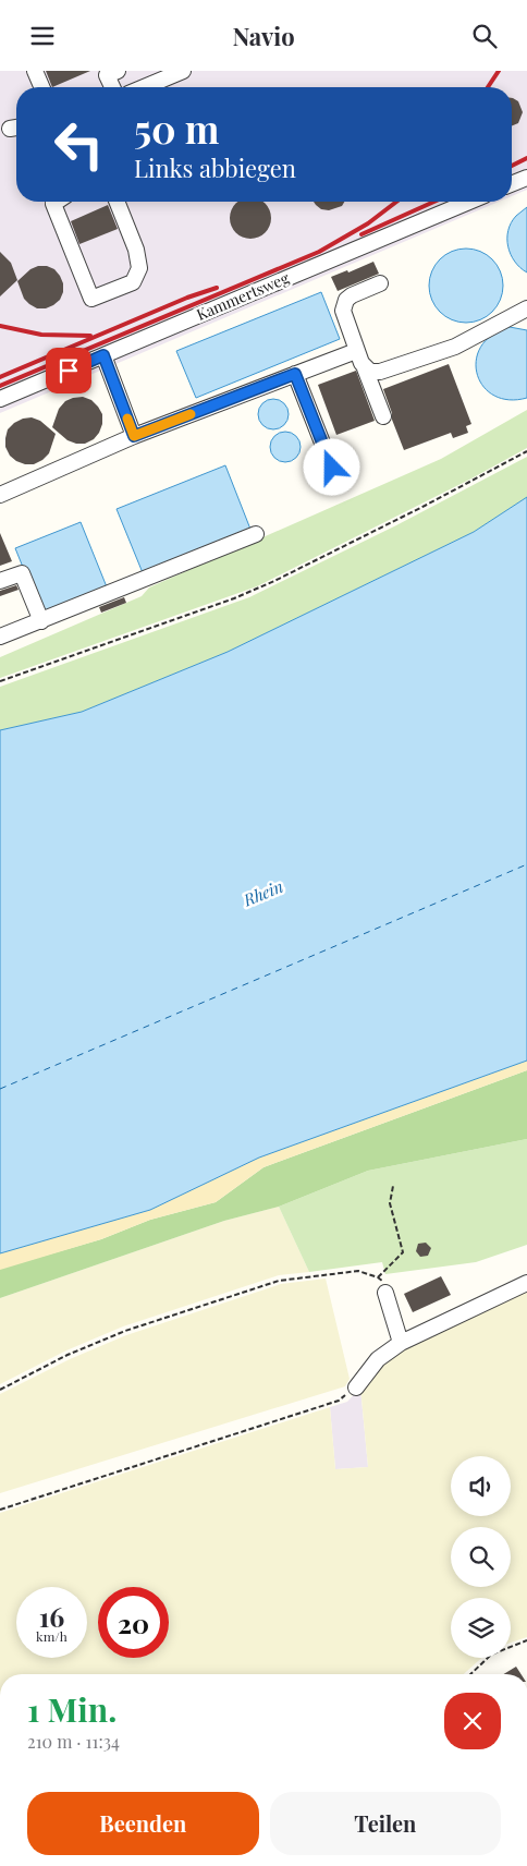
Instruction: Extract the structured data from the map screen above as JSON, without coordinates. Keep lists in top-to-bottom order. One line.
{"streets":{"street":["Kammertsweg"]},"water":["Rhein"],"page":{"header":"Navio","turn":["50 m","Links abbiegen"],"speed":"16 km/h","limit":"20","heading":["1 Min.","210 m · 11:34"],"buttons":["Beenden","Teilen"]}}
